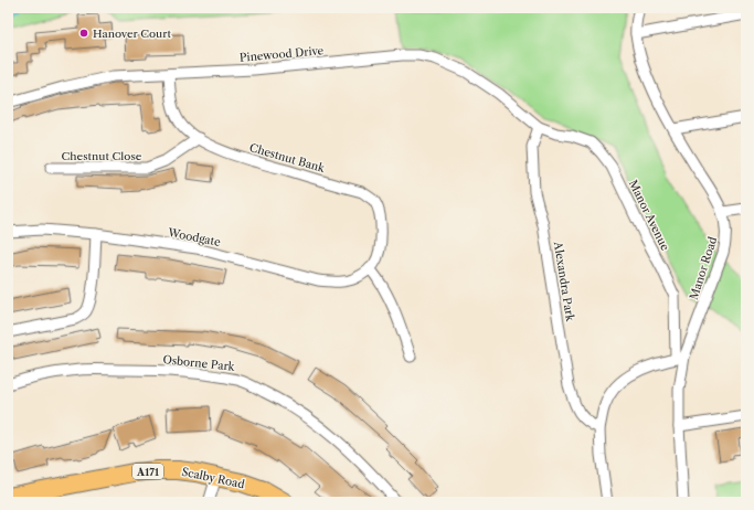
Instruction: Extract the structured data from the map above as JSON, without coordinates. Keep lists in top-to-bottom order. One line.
{"streets":{"highway":["A171","Scalby Road"],"street":["Pinewood Drive","Chestnut Close","Chestnut Bank","Manor Avenue","Woodgate","Manor Road","Alexandra Park","Osborne Park"]},"crossings":[["Pinewood Drive","Chestnut Bank"],["Pinewood Drive","Manor Avenue"],["Pinewood Drive","Alexandra Park"],["Chestnut Close","Chestnut Bank"],["Chestnut Bank","Woodgate"],["Manor Avenue","Manor Road"],["Manor Avenue","Alexandra Park"]],"places":["Hanover Court"]}
